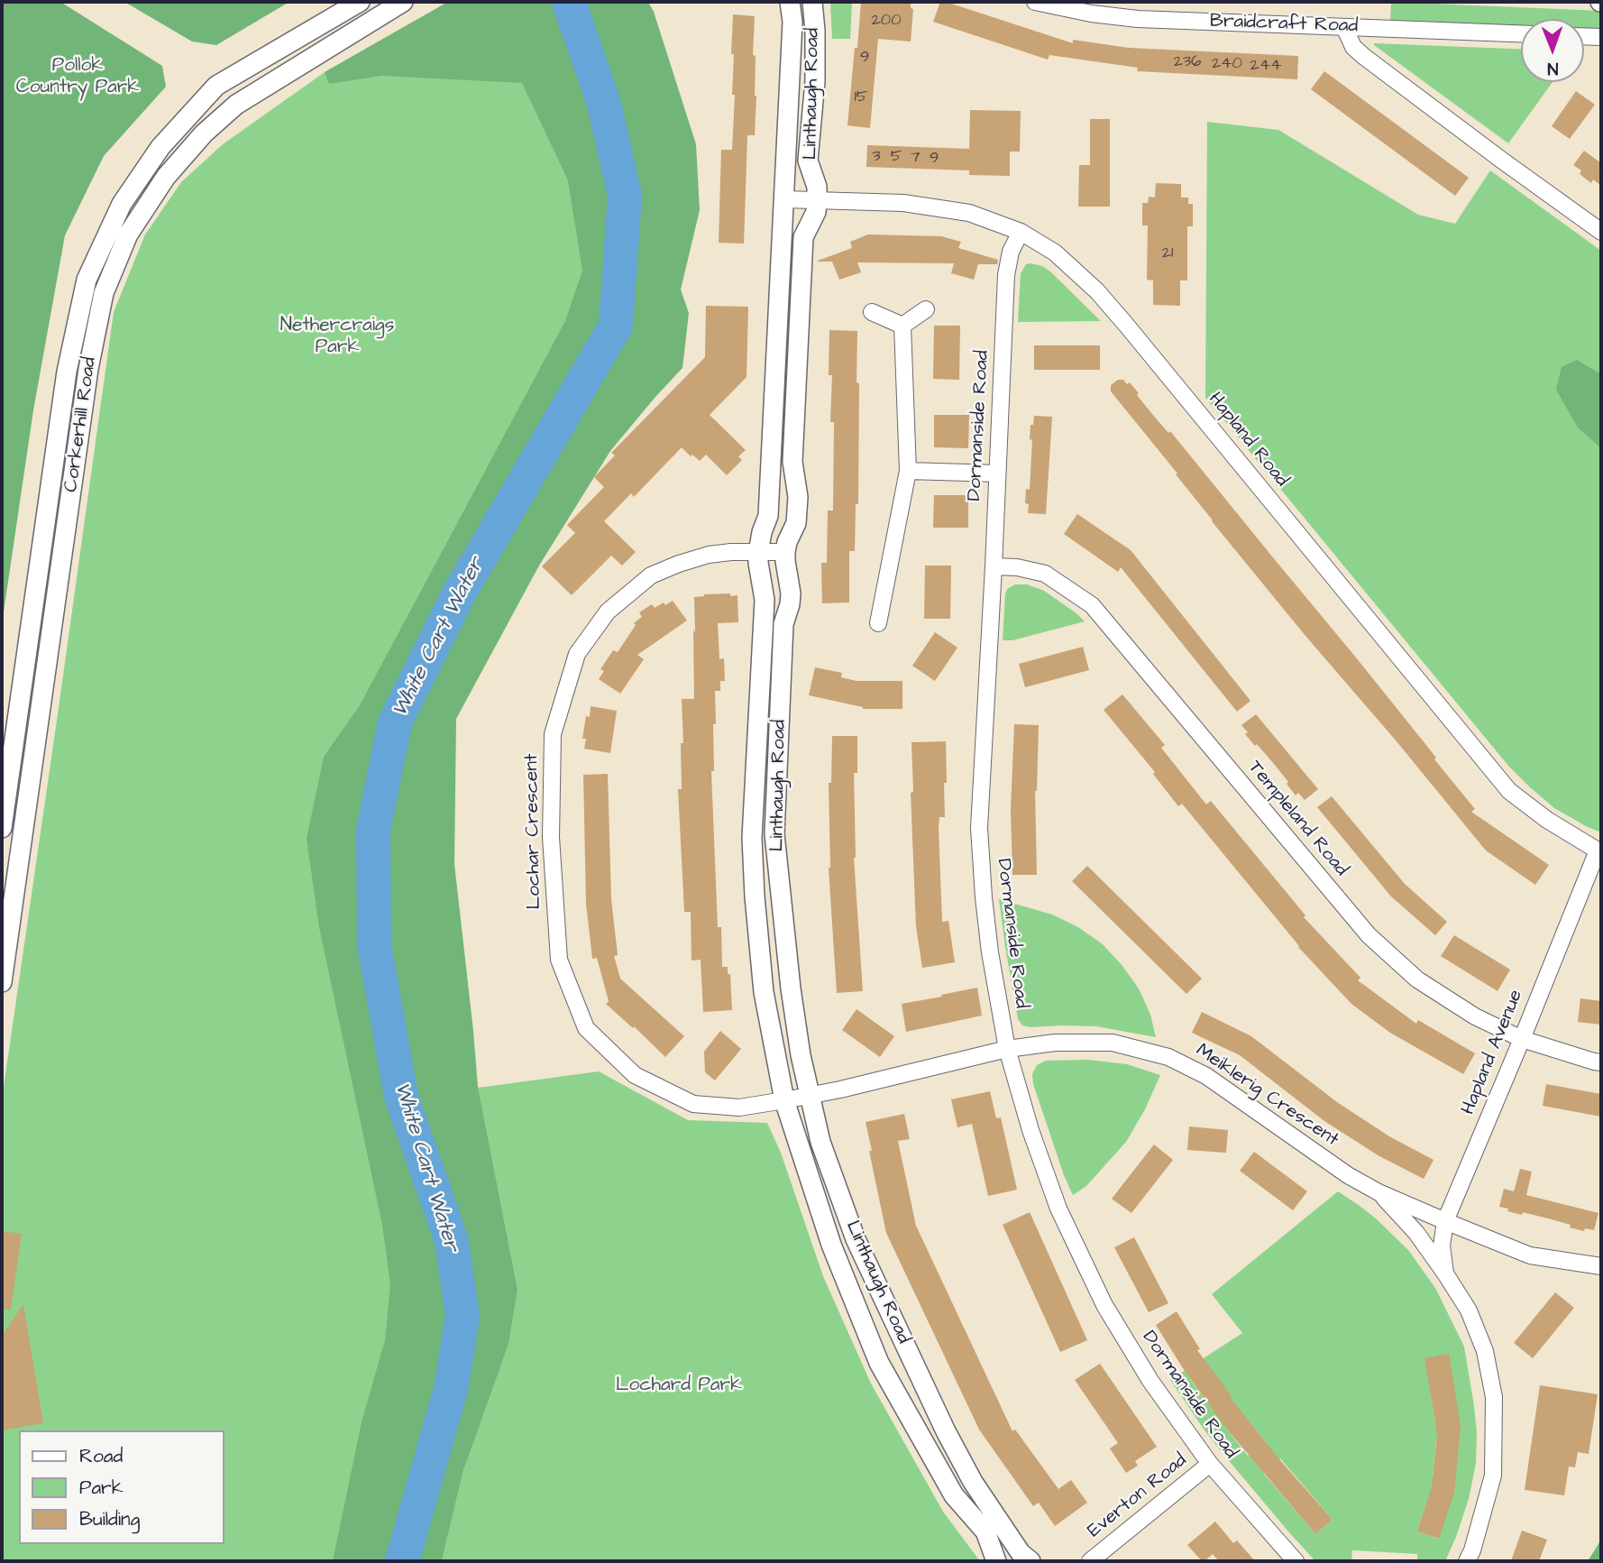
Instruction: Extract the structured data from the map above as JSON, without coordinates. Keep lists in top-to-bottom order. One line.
{"streets":{"street":["Braidcraft Road","Linthaugh Road","Corkerhill Road","Dormanside Road","Hapland Road","Templeland Road","Lochar Crescent","Hapland Avenue","Meiklerig Crescent","Everton Road"]},"crossings":[["Linthaugh Road","Hapland Road"],["Linthaugh Road","Lochar Crescent"],["Linthaugh Road","Meiklerig Crescent"],["Dormanside Road","Hapland Road"],["Dormanside Road","Templeland Road"],["Dormanside Road","Meiklerig Crescent"],["Dormanside Road","Everton Road"],["Hapland Road","Hapland Avenue"],["Templeland Road","Hapland Avenue"],["Lochar Crescent","Meiklerig Crescent"],["Hapland Avenue","Meiklerig Crescent"]],"water":["White Cart Water"],"parks":["Pollok Country Park","Nethercraigs Park","Lochard Park"],"house_numbers":["200","9","236","240","244","15","3","5","7","9","21"],"legend":["Road","Park","Building"],"north":"bottom"}
